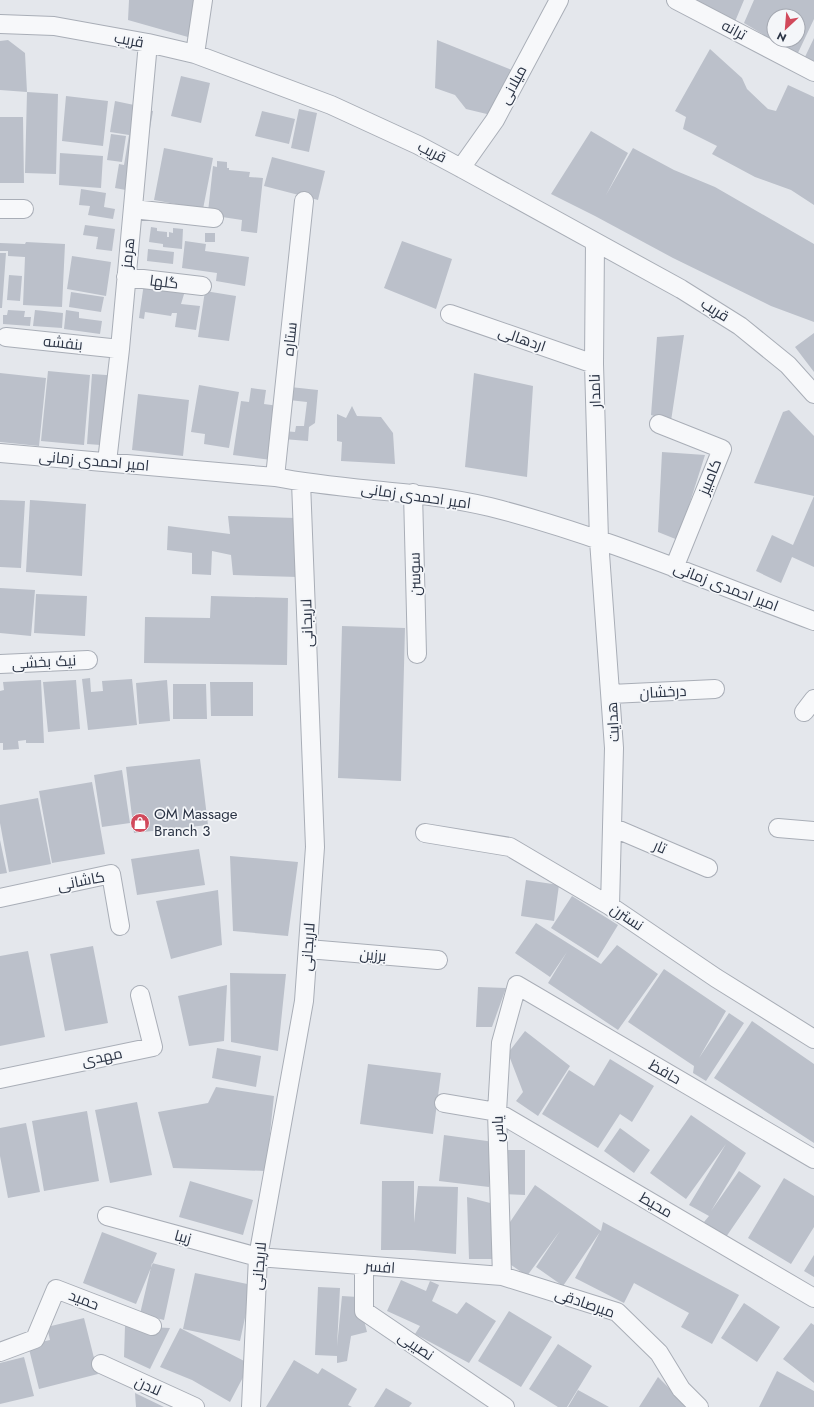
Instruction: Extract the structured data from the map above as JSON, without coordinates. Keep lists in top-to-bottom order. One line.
{"streets":{"street":["ترانه","قریب","میلانی","هرمز","گلها","ستاره","اردهالی","بنفشه","نامدار","امیر احمدی زمانی","کامبیز","سوسن","لاریجانی","نیک بخشی","درخشان","هدایت","تار","کاشانی","نسترن","برزین","مهدی","حافظ","یاس","محیط","زیبا","افسر","حمید","میرصادقی","نصیبی","لادن"]},"crossings":[["قریب","میلانی"],["قریب","هرمز"],["قریب","نامدار"],["هرمز","گلها"],["هرمز","بنفشه"],["هرمز","امیر احمدی زمانی"],["ستاره","امیر احمدی زمانی"],["اردهالی","نامدار"],["نامدار","امیر احمدی زمانی"],["نامدار","هدایت"],["امیر احمدی زمانی","کامبیز"],["امیر احمدی زمانی","سوسن"],["امیر احمدی زمانی","لاریجانی"],["امیر احمدی زمانی","هدایت"],["لاریجانی","برزین"],["لاریجانی","زیبا"],["لاریجانی","افسر"],["درخشان","هدایت"],["هدایت","تار"],["هدایت","نسترن"],["حافظ","یاس"],["یاس","محیط"],["یاس","افسر"],["یاس","میرصادقی"],["زیبا","افسر"],["افسر","میرصادقی"],["افسر","نصیبی"]],"places":{"shop":["OM Massage Branch 3"]},"north":"bottom left"}
